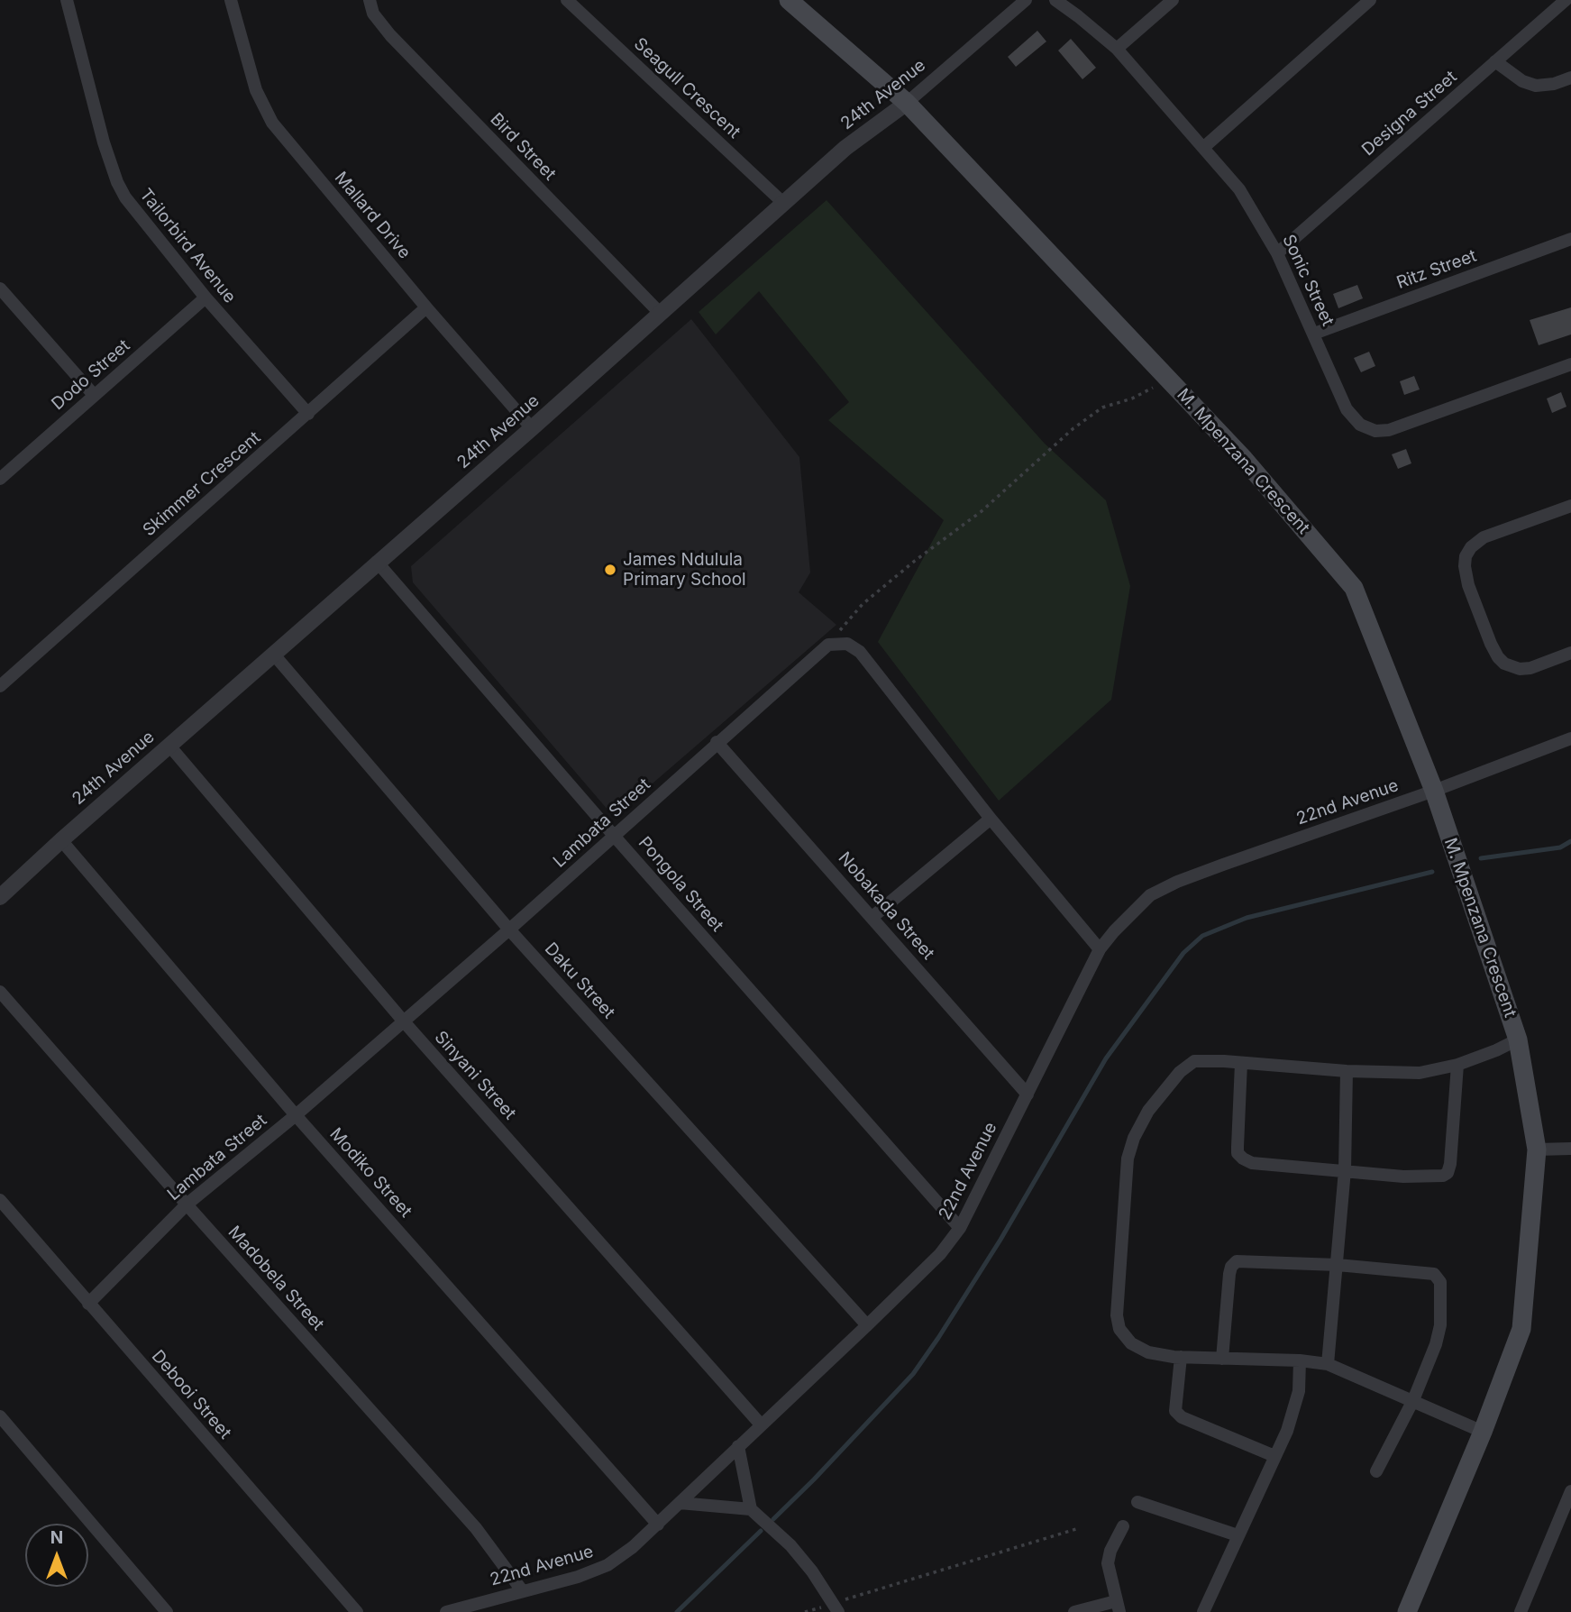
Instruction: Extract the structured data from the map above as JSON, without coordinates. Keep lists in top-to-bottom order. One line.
{"streets":{"main road":["M. Mpenzana Crescent"],"street":["Seagull Crescent","24th Avenue","Designa Street","Bird Street","Mallard Drive","Tailorbird Avenue","Ritz Street","Sonic Street","Dodo Street","Skimmer Crescent","22nd Avenue","Lambata Street","Pongola Street","Nobakada Street","Daku Street","Sinyani Street","Modiko Street","Madobela Street","Debooi Street"]},"crossings":[["Seagull Crescent","24th Avenue"],["24th Avenue","Bird Street"],["24th Avenue","Mallard Drive"],["24th Avenue","M. Mpenzana Crescent"],["24th Avenue","Pongola Street"],["24th Avenue","Daku Street"],["24th Avenue","Sinyani Street"],["24th Avenue","Modiko Street"],["Designa Street","Sonic Street"],["Mallard Drive","Skimmer Crescent"],["Tailorbird Avenue","Dodo Street"],["Tailorbird Avenue","Skimmer Crescent"],["Ritz Street","Sonic Street"],["M. Mpenzana Crescent","22nd Avenue"],["22nd Avenue","Pongola Street"],["22nd Avenue","Nobakada Street"],["22nd Avenue","Daku Street"],["22nd Avenue","Sinyani Street"],["22nd Avenue","Modiko Street"],["22nd Avenue","Madobela Street"],["Lambata Street","Pongola Street"],["Lambata Street","Nobakada Street"],["Lambata Street","Daku Street"],["Lambata Street","Sinyani Street"],["Lambata Street","Modiko Street"],["Lambata Street","Madobela Street"],["Lambata Street","Debooi Street"]],"places":["James Ndulula Primary School"],"north":"top"}
